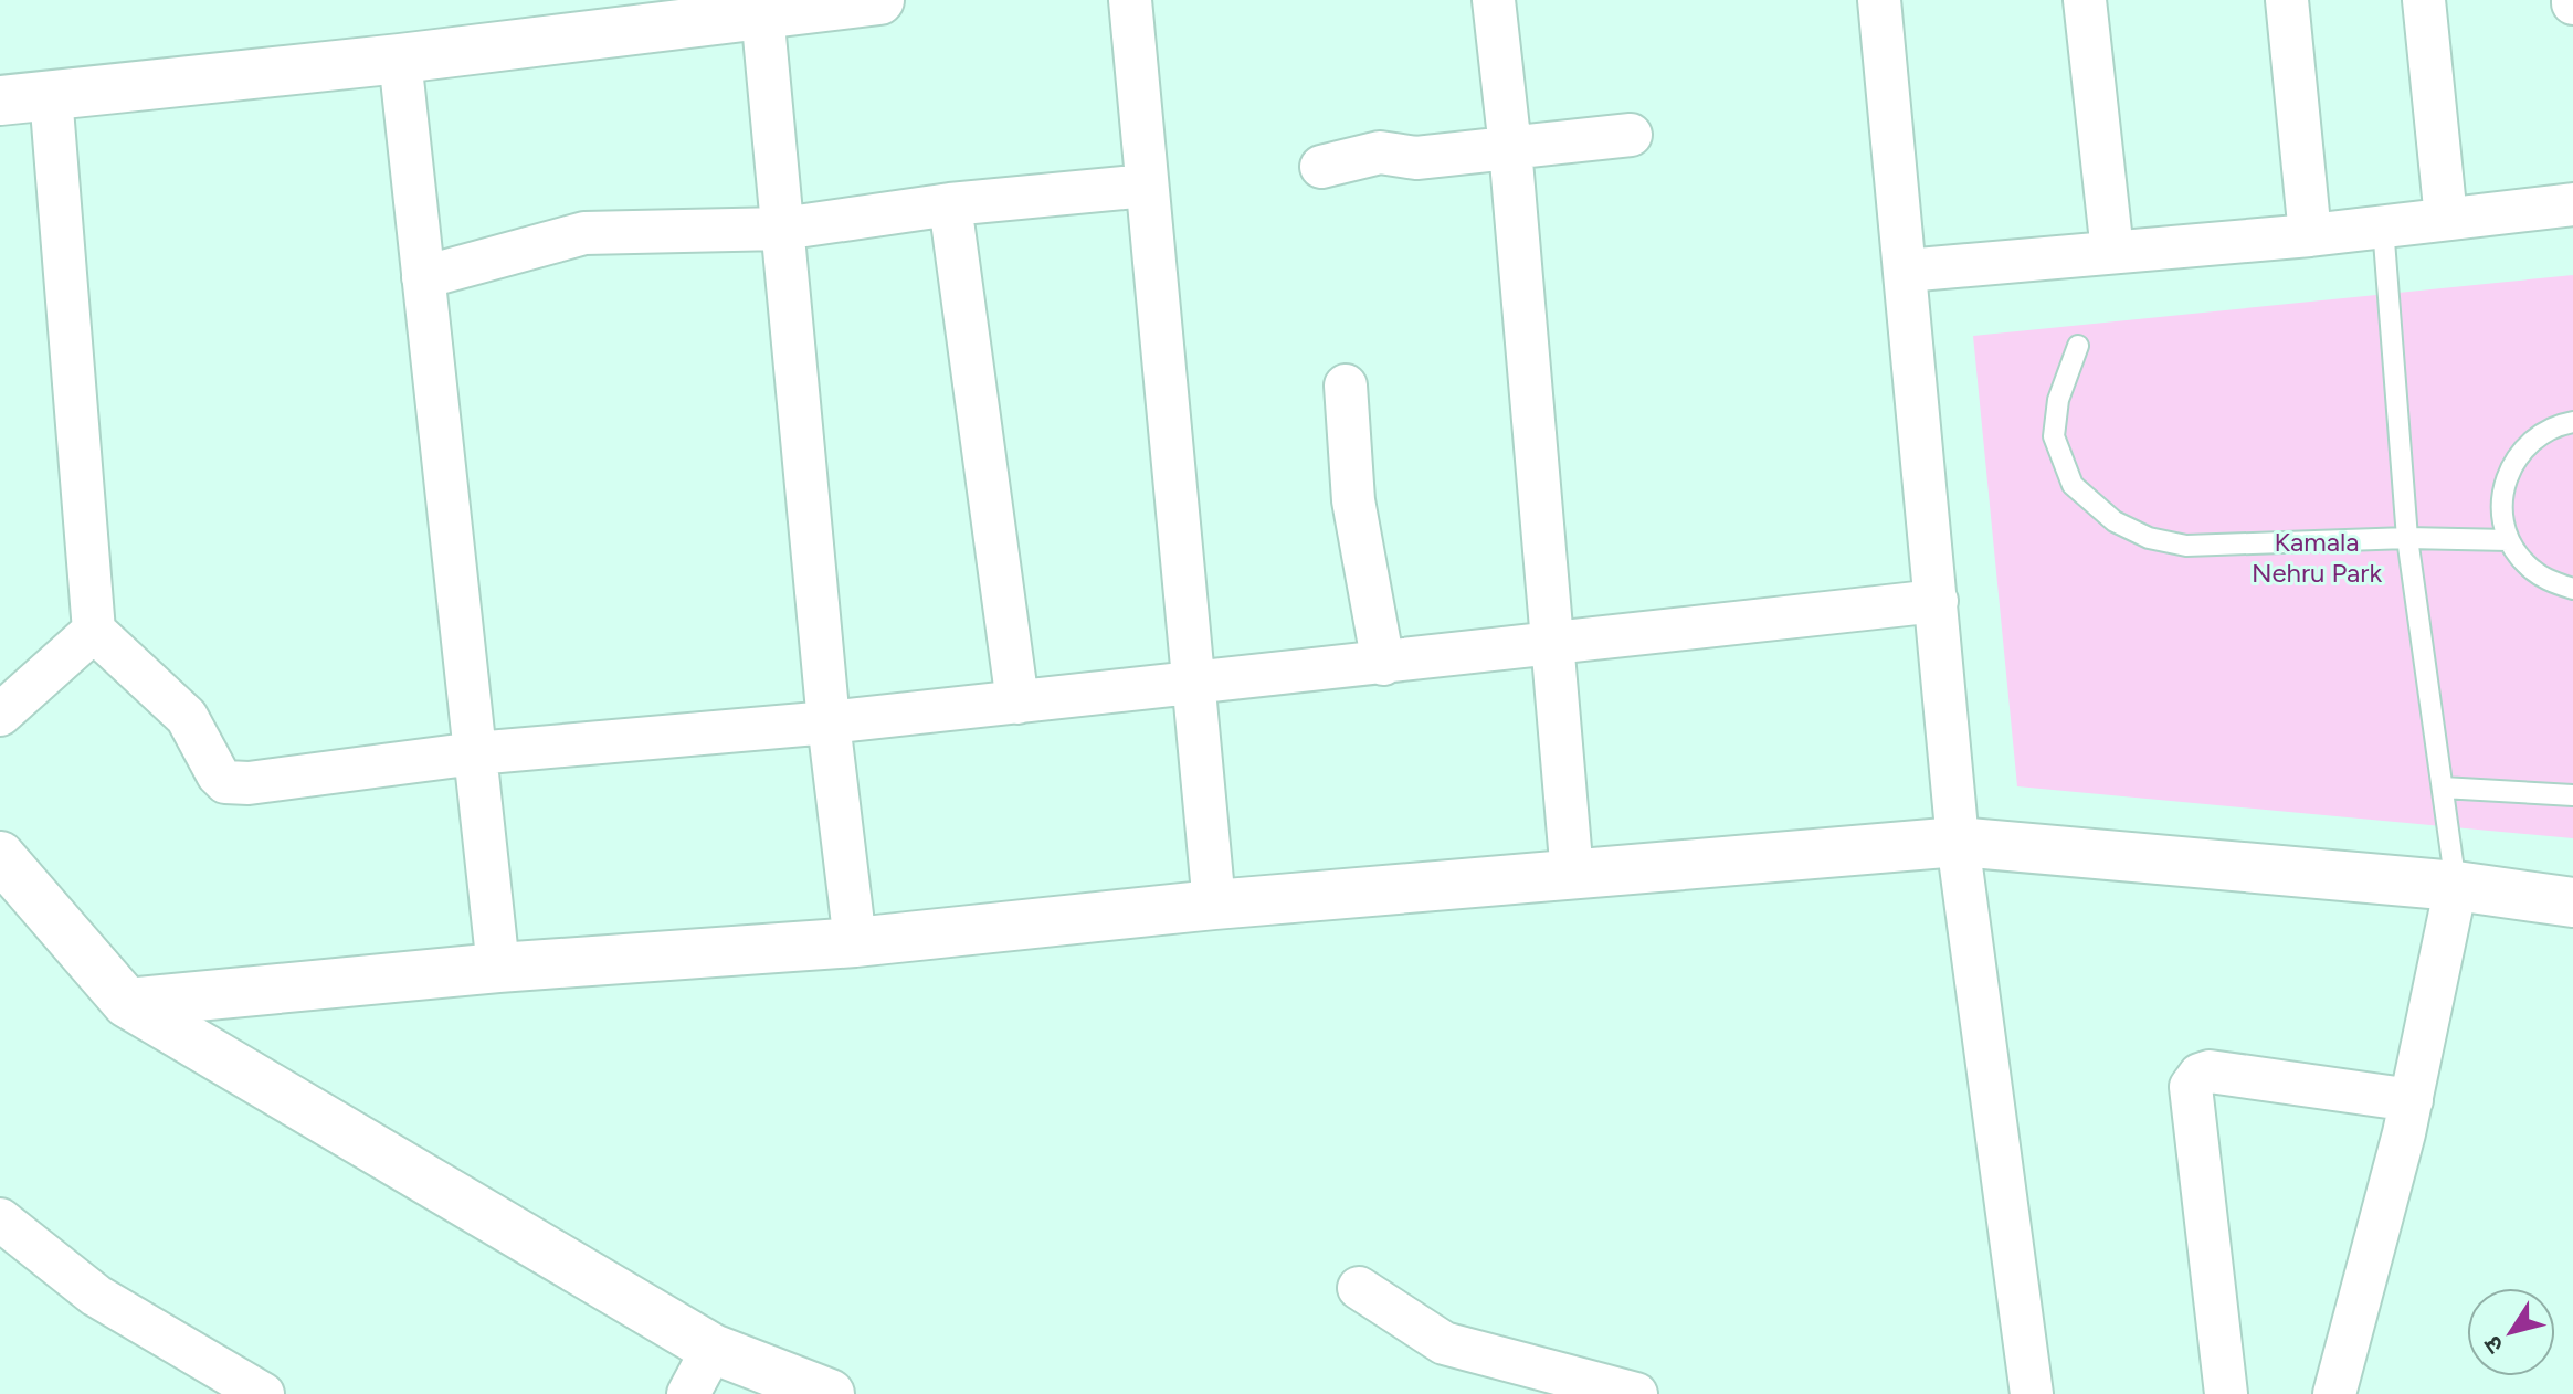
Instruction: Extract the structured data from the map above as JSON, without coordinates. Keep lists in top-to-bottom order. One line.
{"parks":["Kamala Nehru Park"],"north":"bottom left"}
